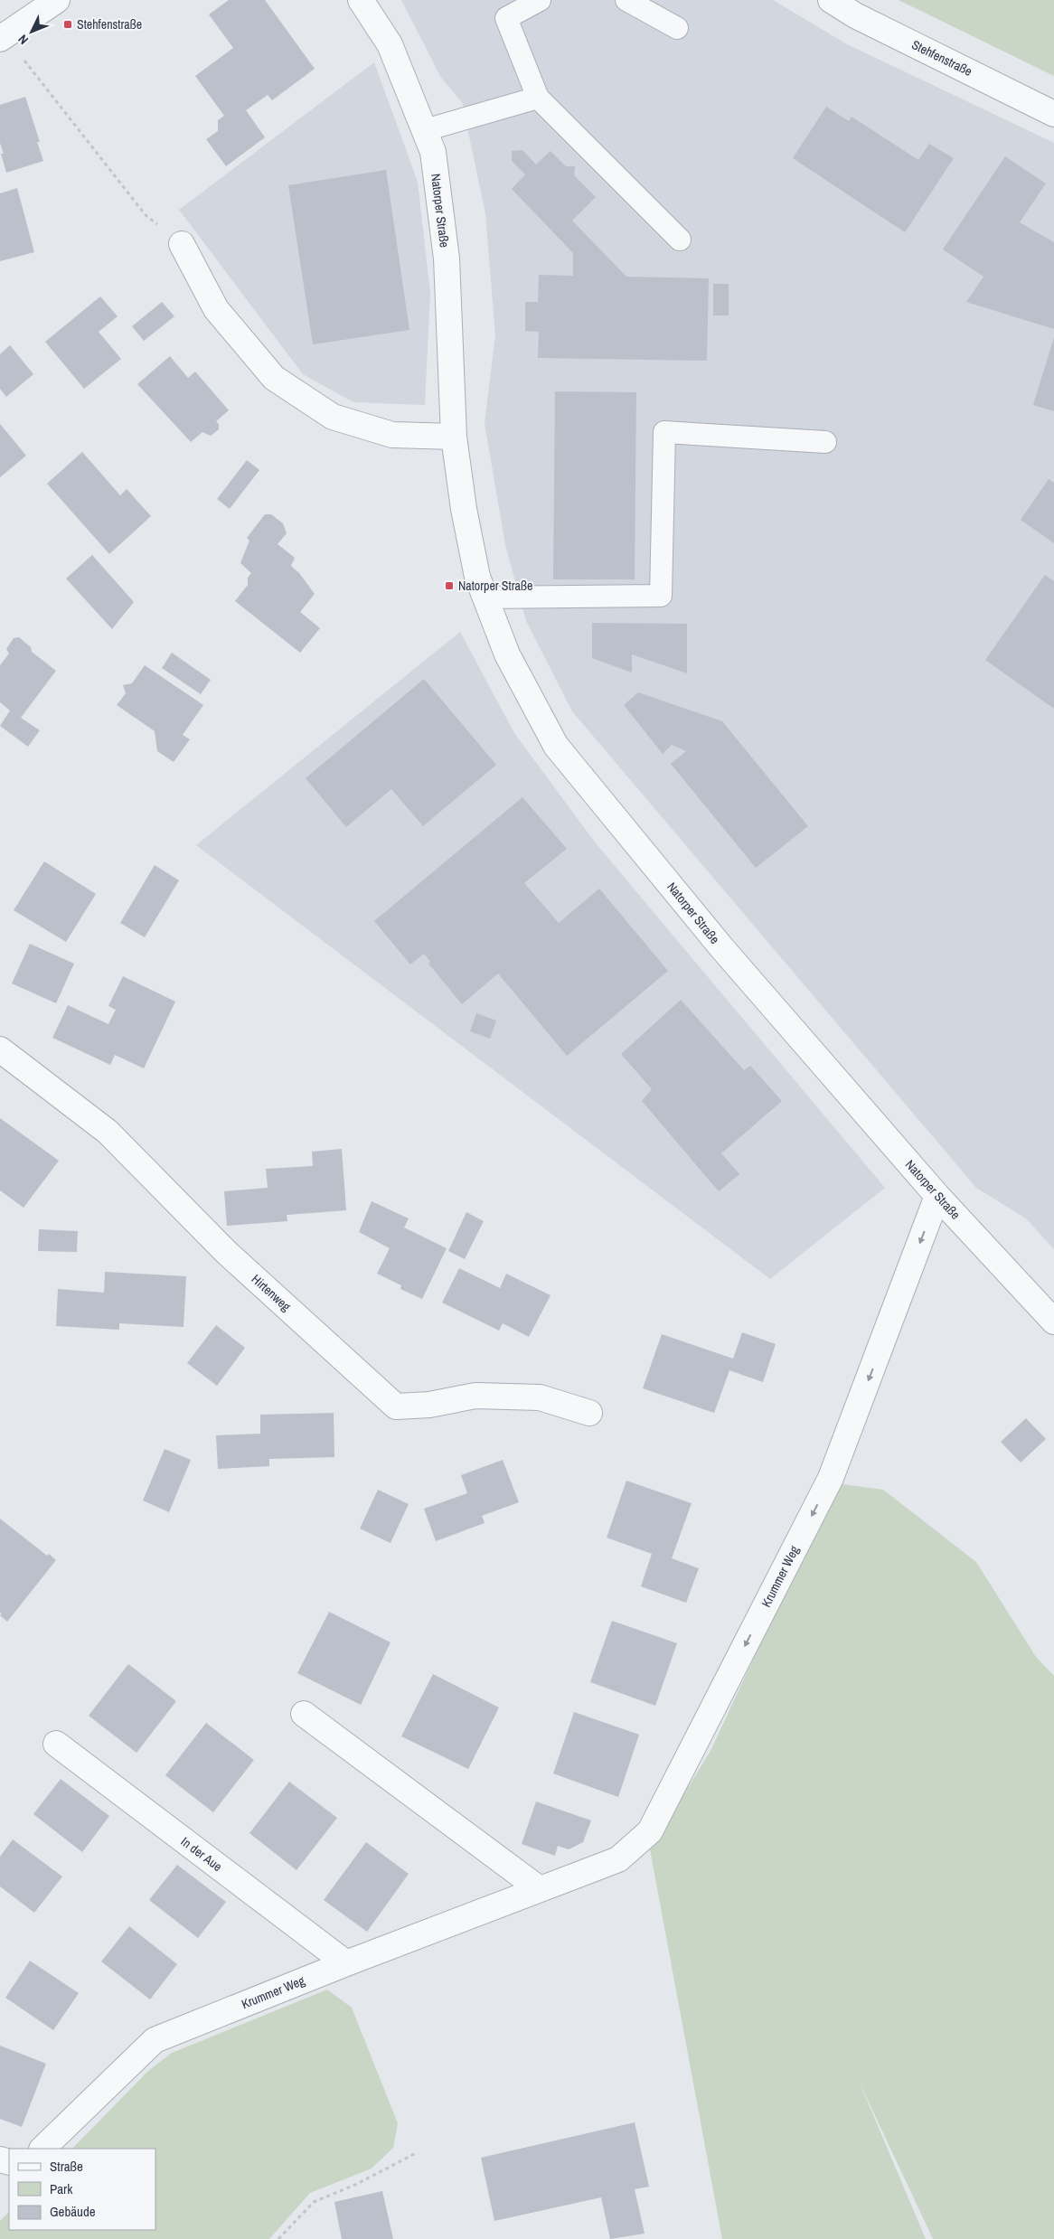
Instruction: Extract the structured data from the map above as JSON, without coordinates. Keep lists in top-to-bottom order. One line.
{"streets":{"street":["Stehfenstraße","Natorper Straße","Hirtenweg","Krummer Weg","In der Aue"]},"crossings":[["Natorper Straße","Krummer Weg"],["Krummer Weg","In der Aue"]],"one_way":["Krummer Weg"],"places":{"transit":["Stehfenstraße","Natorper Straße"]},"legend":["Straße","Park","Gebäude"],"north":"bottom left"}
